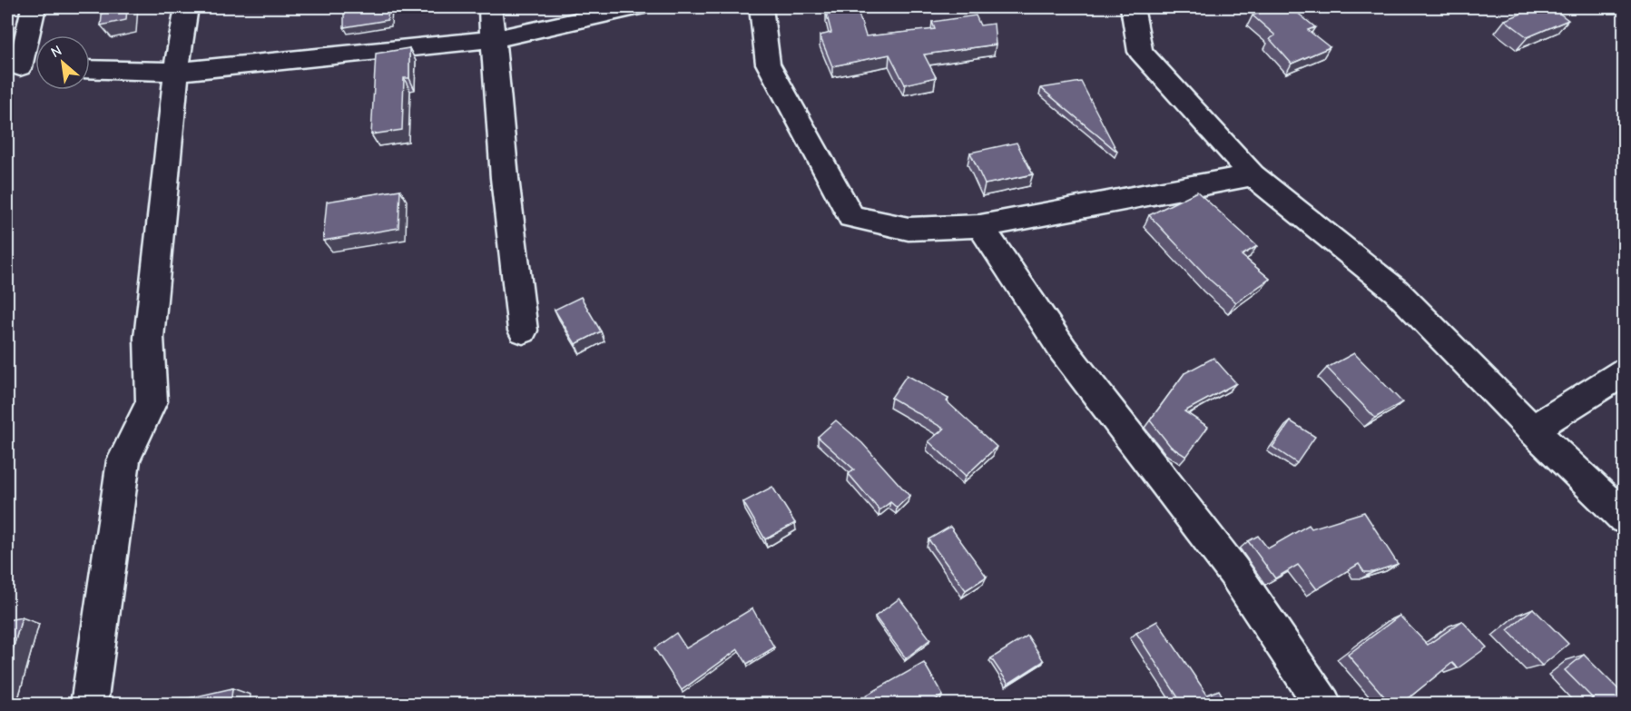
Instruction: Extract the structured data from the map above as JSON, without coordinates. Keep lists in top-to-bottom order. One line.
{"north":"top left"}
